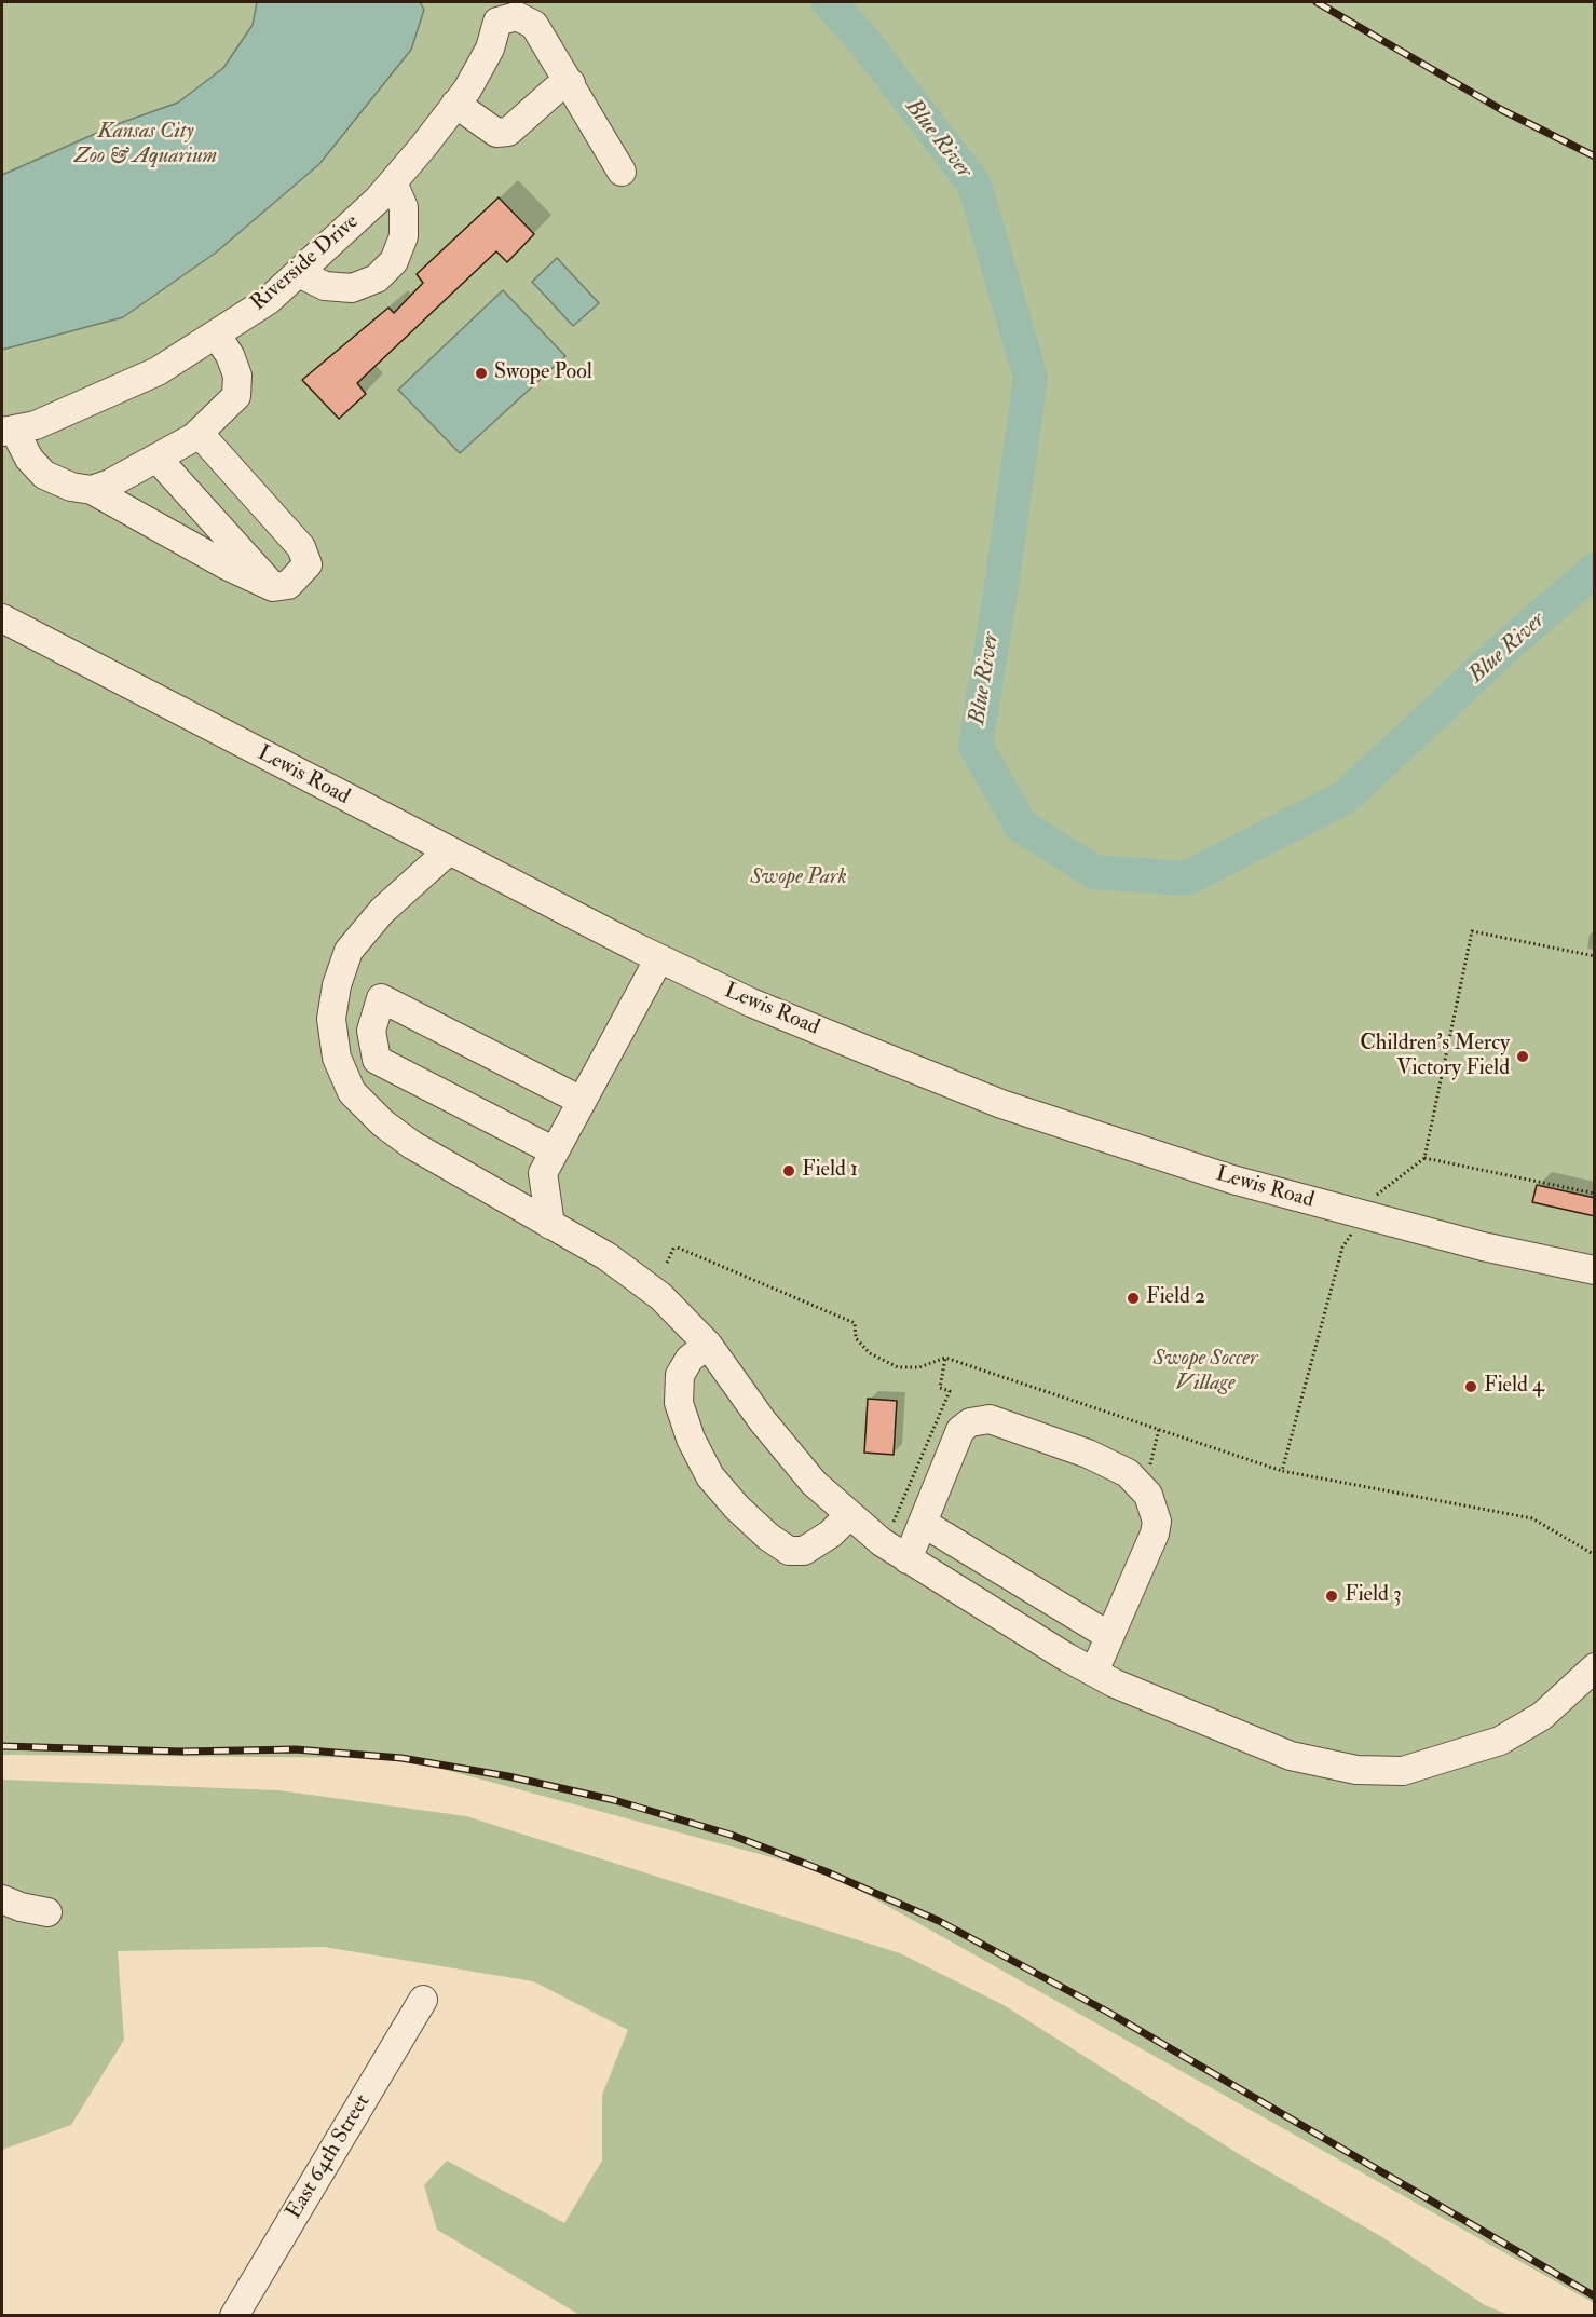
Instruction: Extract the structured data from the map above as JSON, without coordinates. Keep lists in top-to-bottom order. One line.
{"streets":{"street":["Riverside Drive","Lewis Road","East 64th Street"]},"water":["Blue River"],"parks":["Kansas City Zoo & Aquarium","Swope Park","Swope Soccer Village"],"places":["Swope Pool","Children's Mercy Victory Field","Field 1","Field 2","Field 4","Field 3"]}
